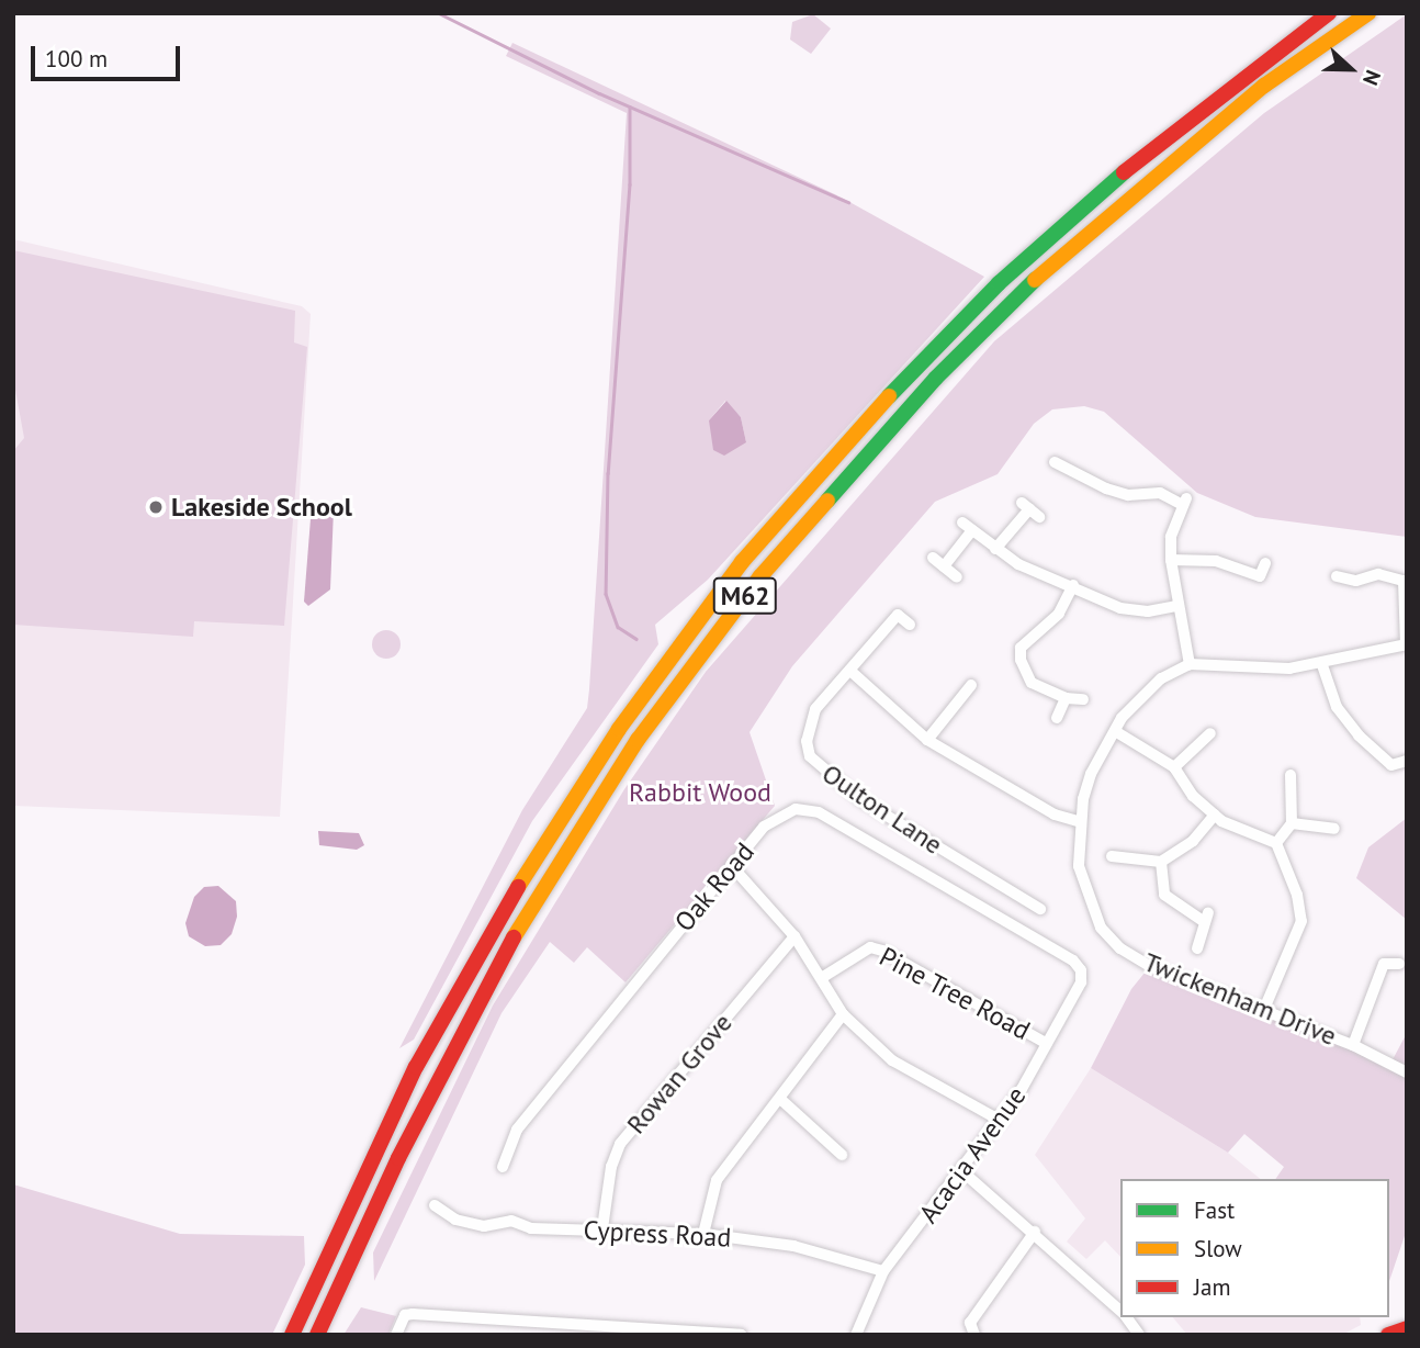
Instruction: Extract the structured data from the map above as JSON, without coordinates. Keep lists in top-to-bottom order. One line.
{"streets":{"main road":["M62"],"street":["Oulton Lane","Oak Road","Pine Tree Road","Twickenham Drive","Rowan Grove","Acacia Avenue","Cypress Road"]},"crossings":[["Oak Road","Acacia Avenue"],["Pine Tree Road","Acacia Avenue"],["Rowan Grove","Cypress Road"],["Acacia Avenue","Cypress Road"]],"parks":["Rabbit Wood"],"places":["Lakeside School"],"legend":["Fast","Slow","Jam"],"scale_bar":"100 m","north":"right"}
